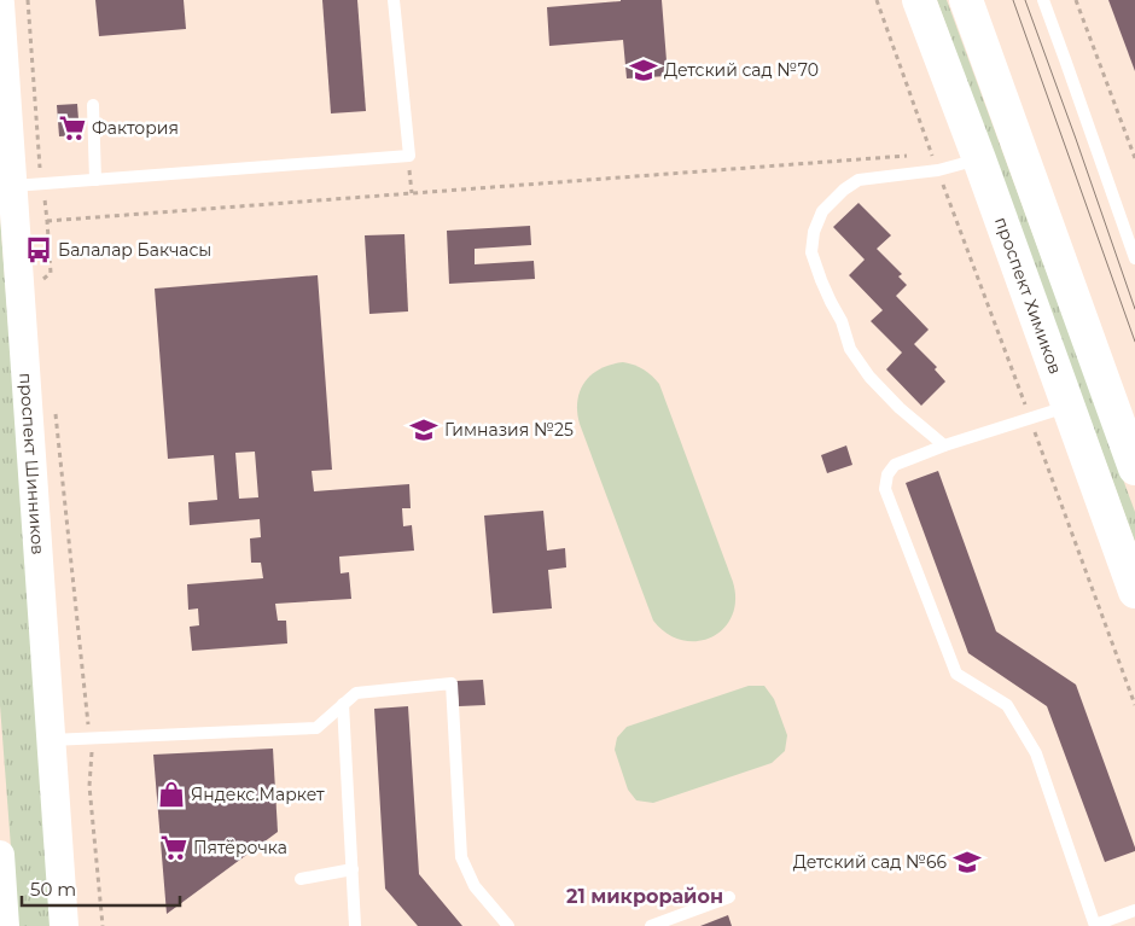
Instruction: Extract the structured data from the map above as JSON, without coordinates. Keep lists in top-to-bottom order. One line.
{"streets":{"main road":["проспект Химиков"],"street":["проспект Шинников"]},"districts":["21 микрорайон"],"places":{"school or university":["Детский сад №70","Гимназия №25","Детский сад №66"],"supermarket":["Фактория","Пятёрочка"],"bus stop":["Балалар Бакчасы"],"shop":["Яндекс.Маркет"]},"scale_bar":"50 m"}
